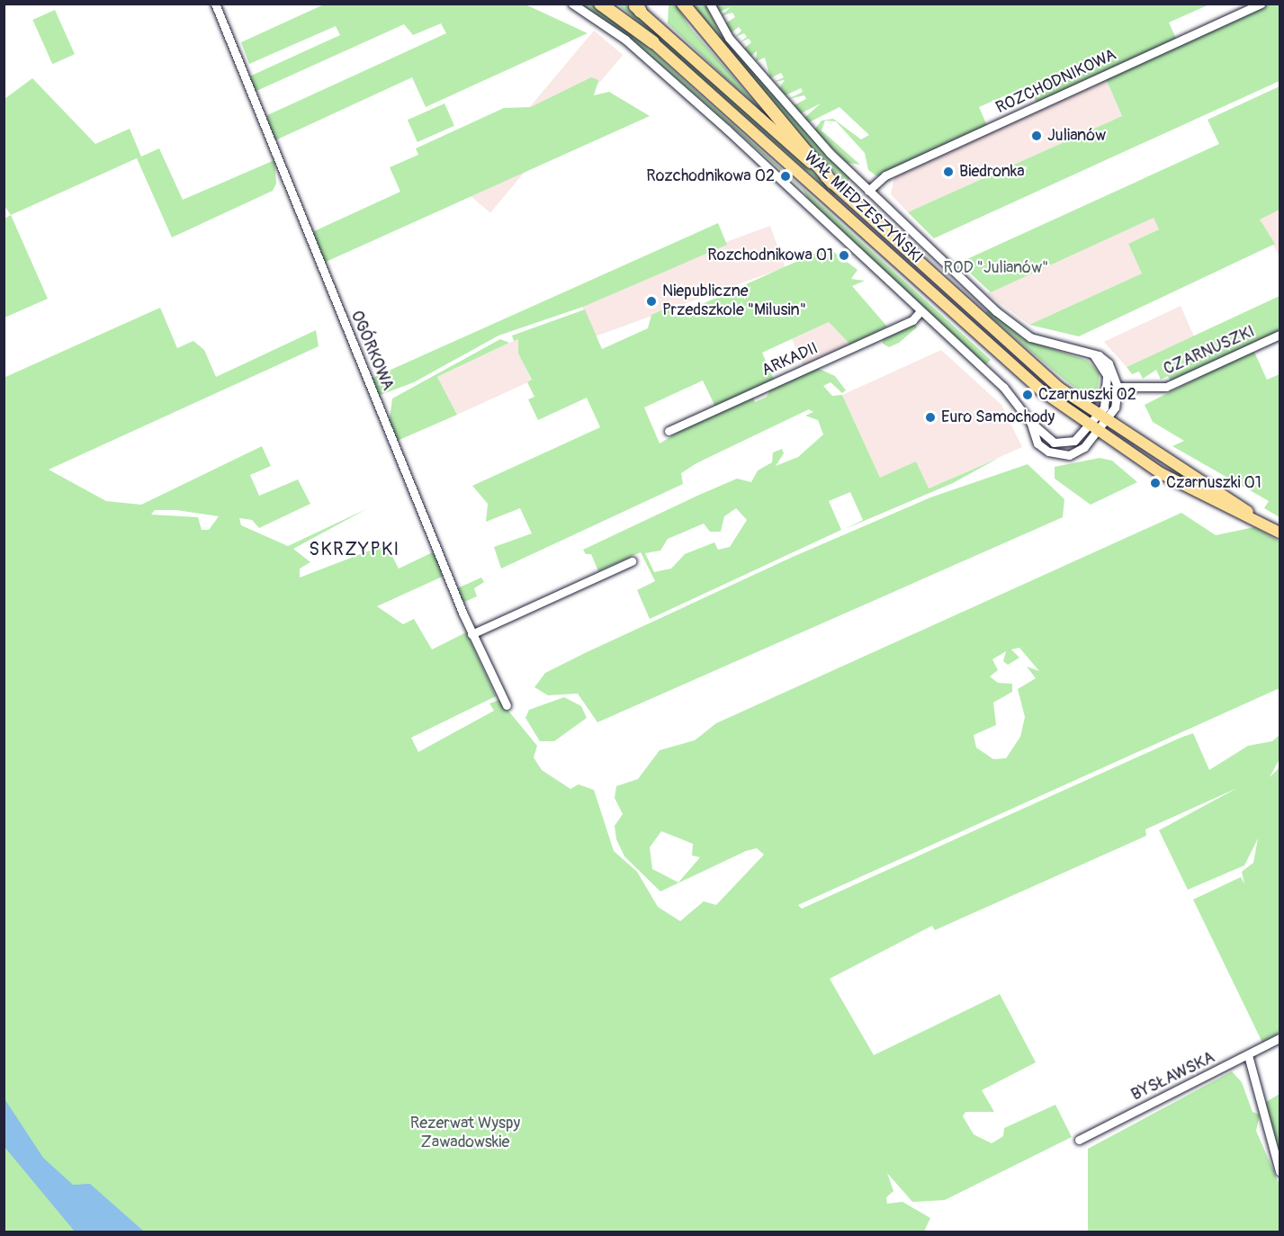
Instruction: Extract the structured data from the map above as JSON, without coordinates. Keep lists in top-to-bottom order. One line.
{"streets":{"main road":["WAŁ MIEDZESZYŃSKI"],"street":["ROZCHODNIKOWA","OGÓRKOWA","CZARNUSZKI","ARKADII","BYSŁAWSKA"]},"districts":["SKRZYPKI"],"parks":["ROD \"Julianów\"","Rezerwat Wyspy Zawadowskie"],"places":["Julianów","Biedronka","Rozchodnikowa 02","Rozchodnikowa 01","Niepubliczne Przedszkole \"Milusin\"","Czarnuszki 02","Euro Samochody","Czarnuszki 01"]}
